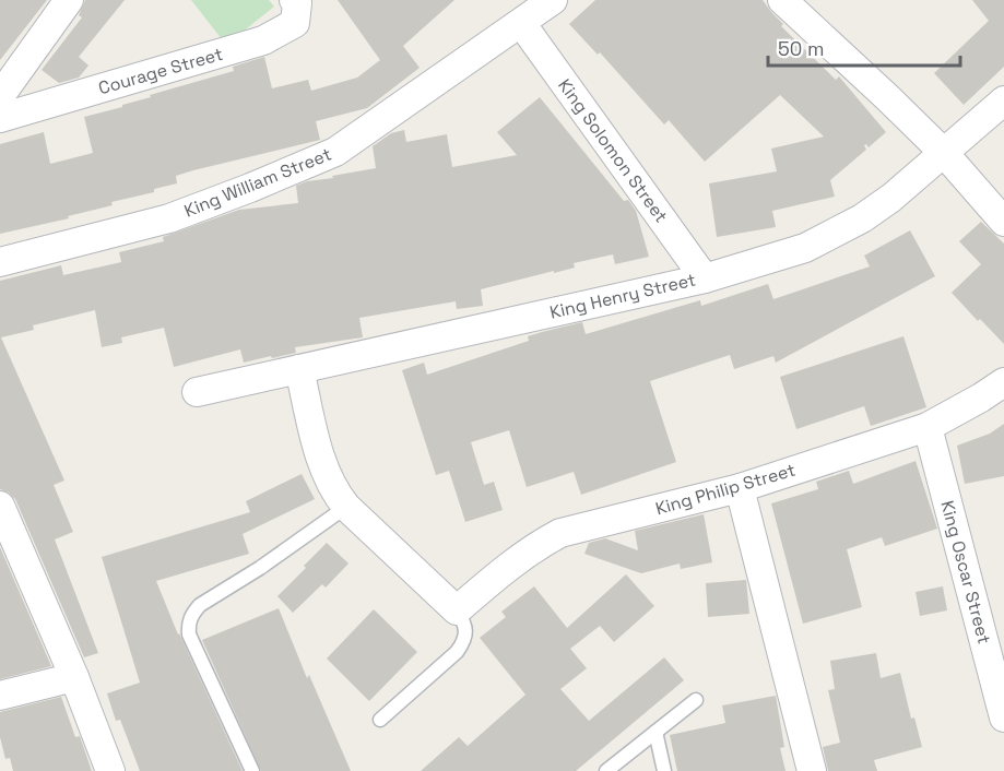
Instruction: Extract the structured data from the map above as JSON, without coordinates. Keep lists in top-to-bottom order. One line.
{"streets":{"street":["Courage Street","King Solomon Street","King William Street","King Henry Street","King Philip Street","King Oscar Street"]},"crossings":[["King Solomon Street","King William Street"],["King Solomon Street","King Henry Street"],["King Philip Street","King Oscar Street"]],"scale_bar":"50 m"}
